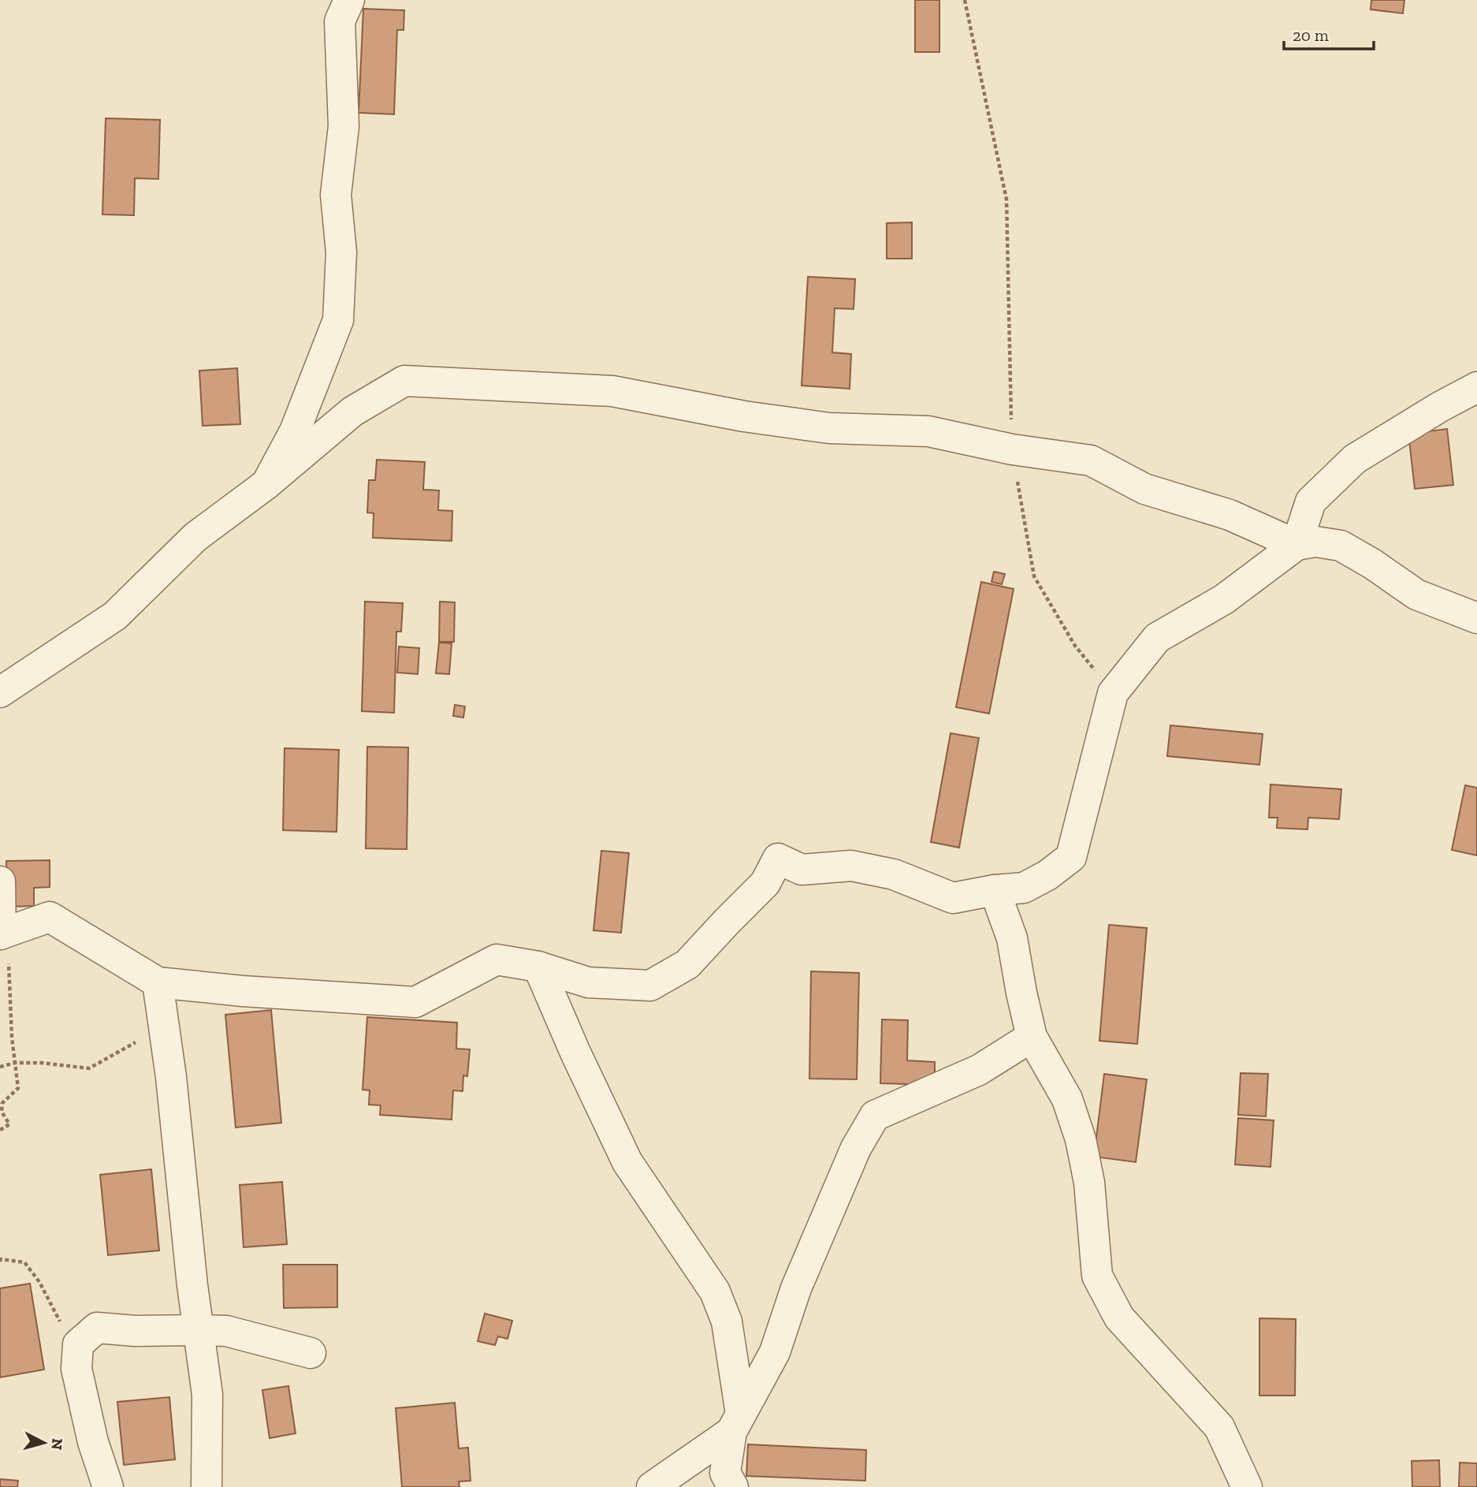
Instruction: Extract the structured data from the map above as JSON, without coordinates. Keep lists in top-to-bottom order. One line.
{"scale_bar":"20 m","north":"right"}
